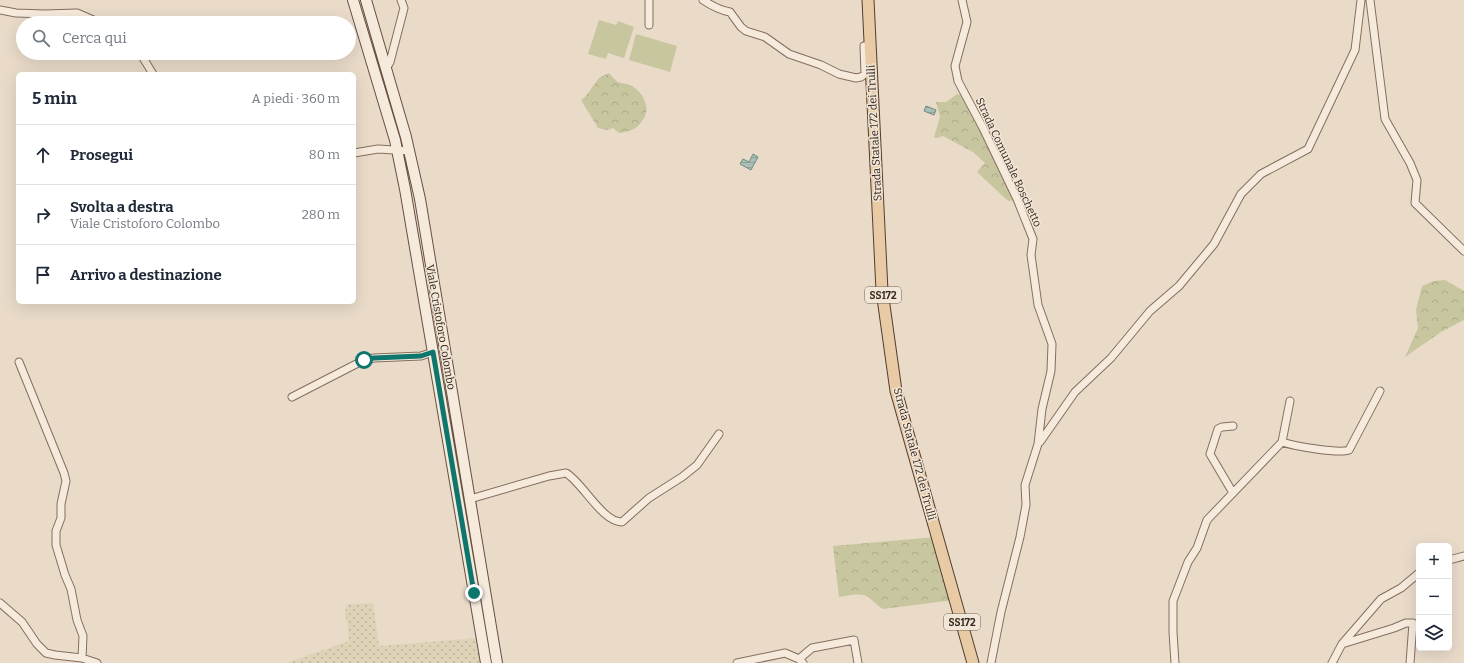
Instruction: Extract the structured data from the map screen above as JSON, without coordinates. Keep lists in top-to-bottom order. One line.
{"streets":{"main road":["Strada Statale 172 dei Trulli","SS172","Viale Cristoforo Colombo"],"street":["Strada Comunale Boschetto"]},"page":{"search":"Cerca qui","heading":["5 min","A piedi · 360 m"],"list":[["Prosegui","80 m"],["Svolta a destra","Viale Cristoforo Colombo","280 m"],"Arrivo a destinazione"],"map_buttons":["+","−"]}}
